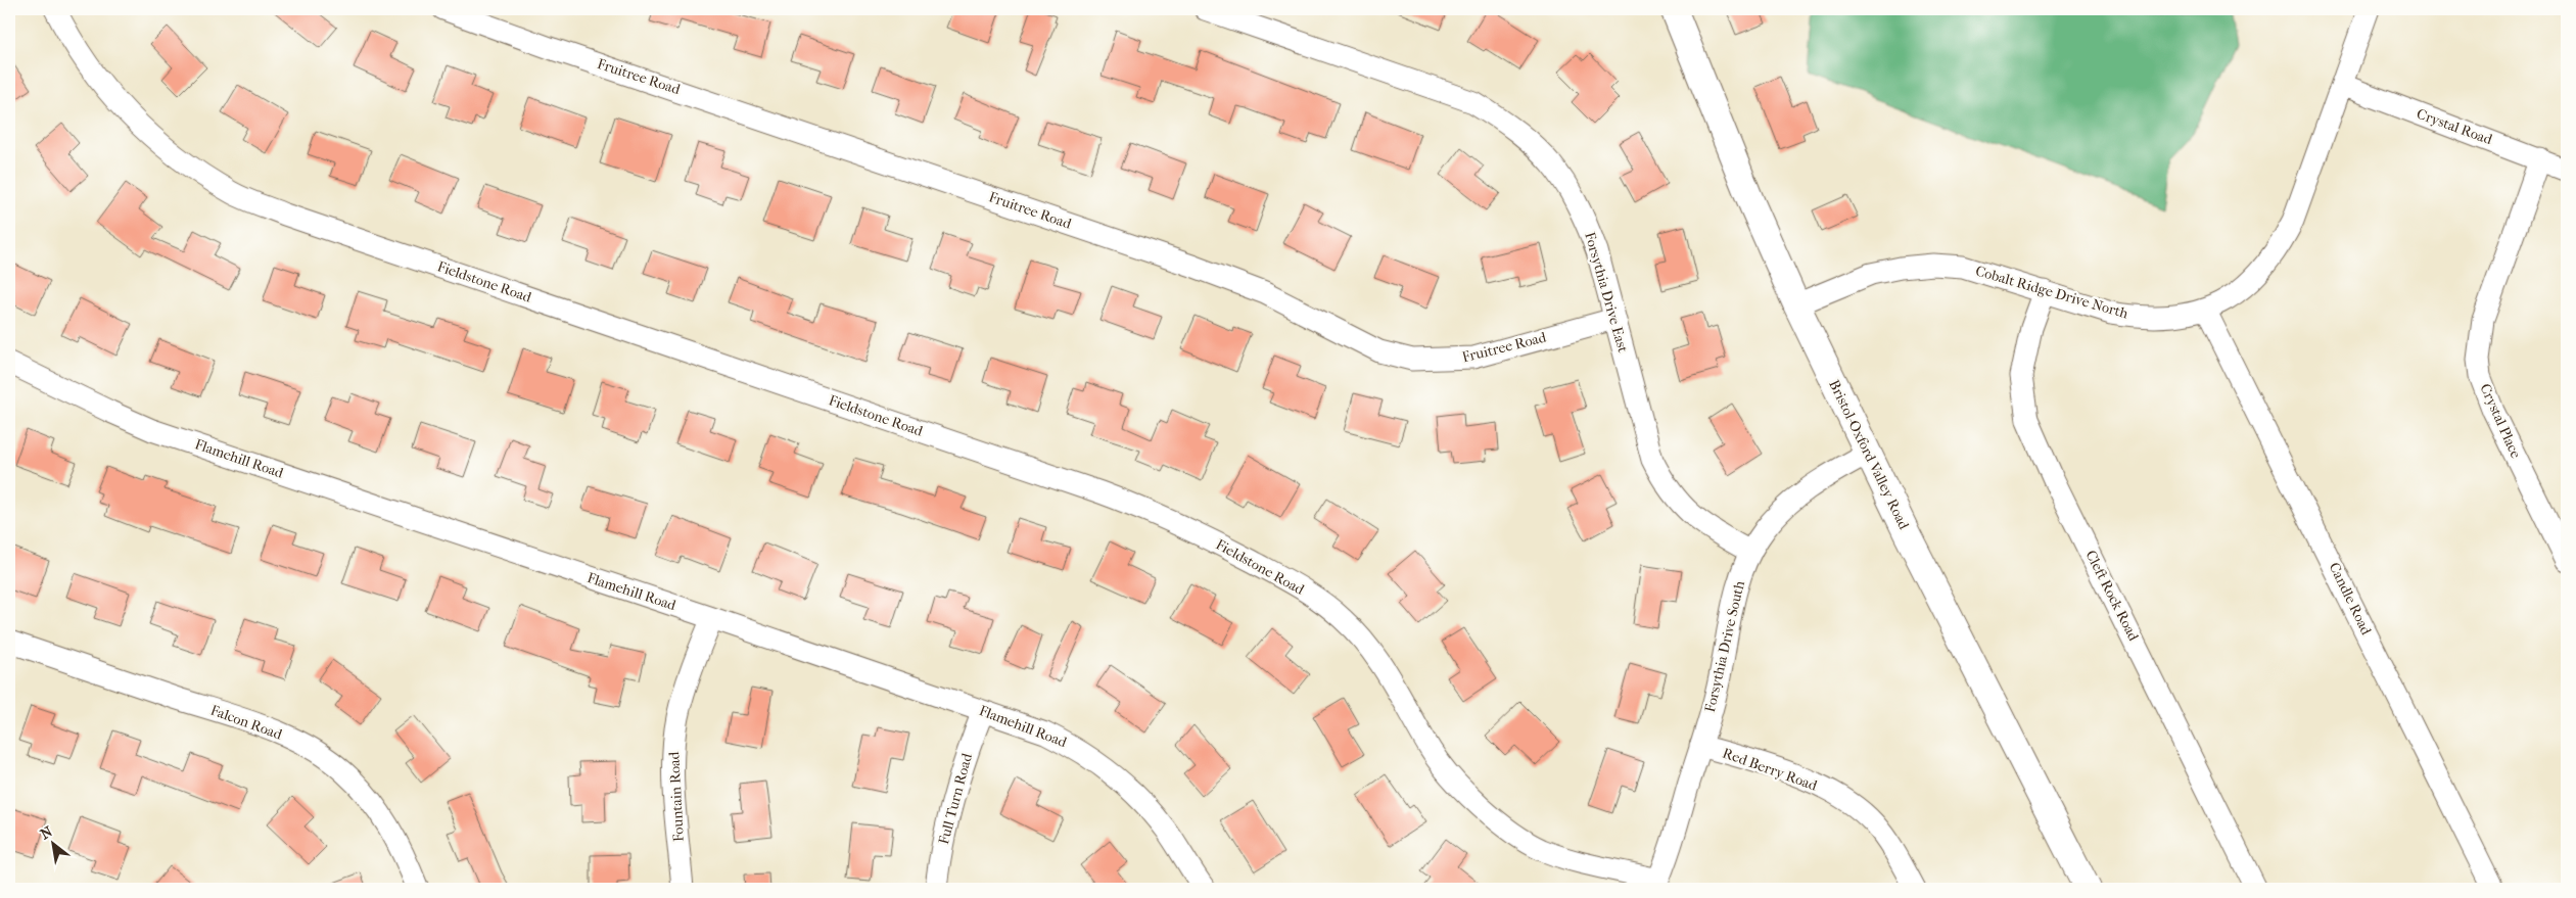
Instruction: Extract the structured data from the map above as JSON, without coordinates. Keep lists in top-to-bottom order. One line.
{"streets":{"main road":["Bristol-Oxford Valley Road"],"street":["Fruitree Road","Crystal Road","Fieldstone Road","Forsythia Drive East","Cobalt Ridge Drive North","Crystal Place","Flamehill Road","Cleft Rock Road","Candle Road","Forsythia Drive South","Falcon Road","Red Berry Road","Fountain Road","Full Turn Road"]},"crossings":[["Fruitree Road","Forsythia Drive East"],["Crystal Road","Cobalt Ridge Drive North"],["Crystal Road","Crystal Place"],["Fieldstone Road","Forsythia Drive South"],["Forsythia Drive East","Forsythia Drive South"],["Cobalt Ridge Drive North","Bristol-Oxford Valley Road"],["Cobalt Ridge Drive North","Cleft Rock Road"],["Cobalt Ridge Drive North","Candle Road"],["Bristol-Oxford Valley Road","Forsythia Drive South"],["Flamehill Road","Fountain Road"],["Flamehill Road","Full Turn Road"],["Forsythia Drive South","Red Berry Road"]],"north":"top left"}
